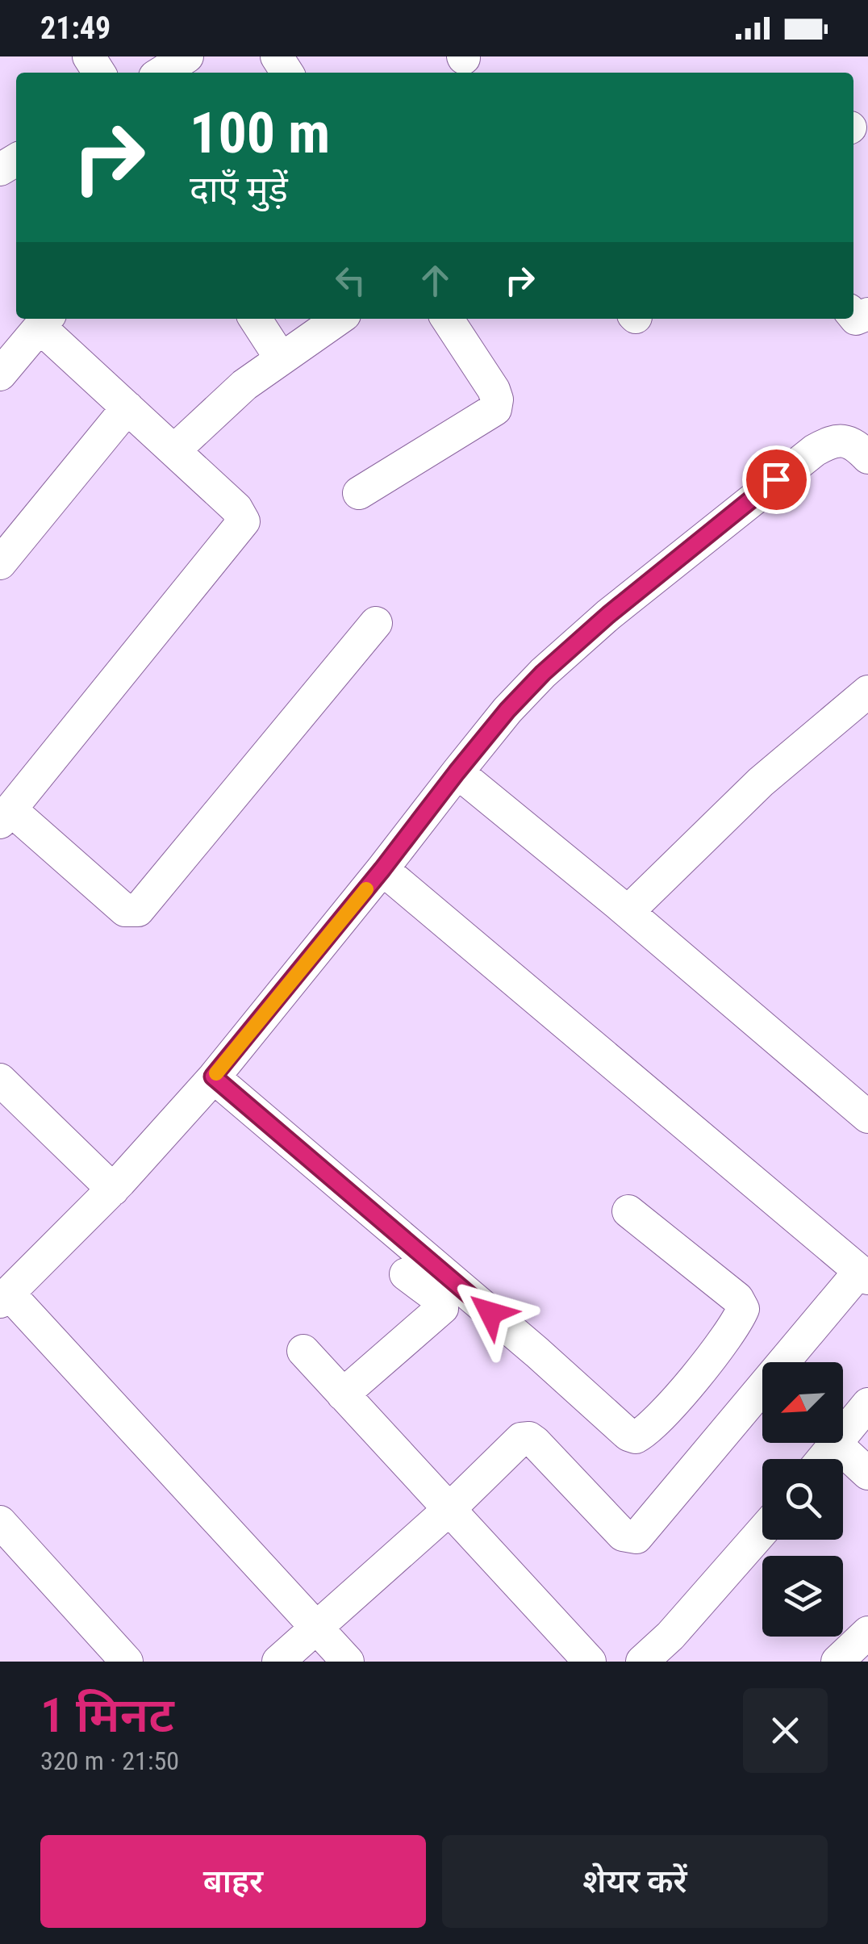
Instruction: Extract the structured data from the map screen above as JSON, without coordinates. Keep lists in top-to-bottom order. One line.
{"north":"bottom left","page":{"status":"21:49","turn":["100 m","दाएँ मुड़ें"],"heading":["1 मिनट","320 m · 21:50"],"buttons":["बाहर","शेयर करें"]}}
